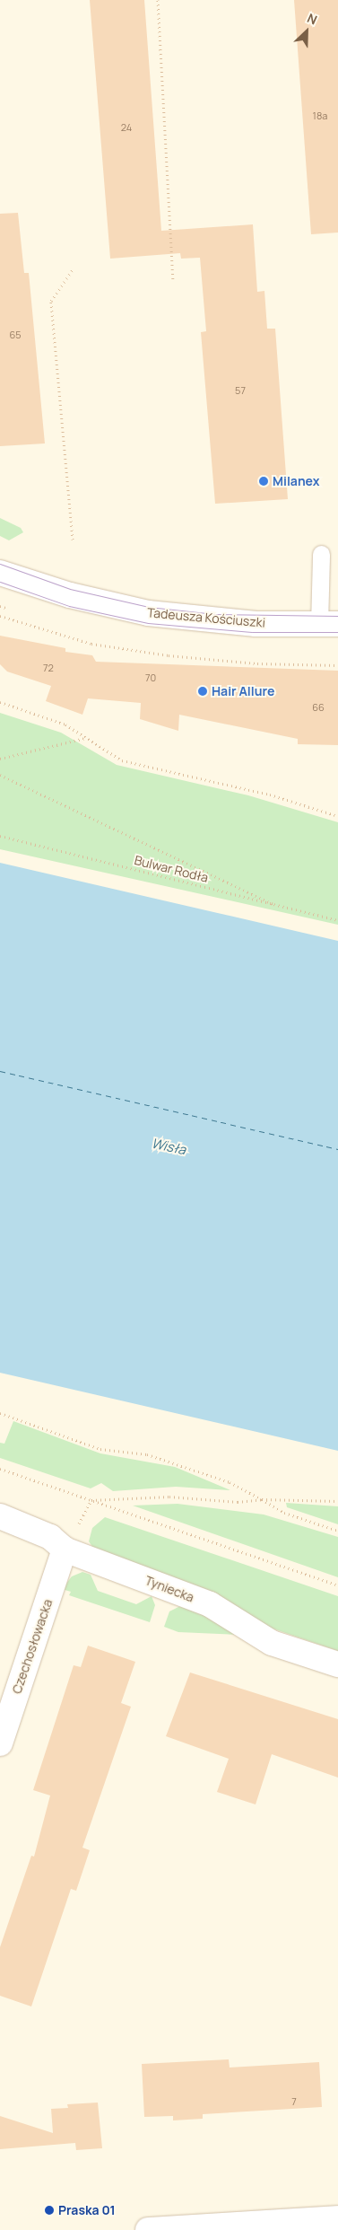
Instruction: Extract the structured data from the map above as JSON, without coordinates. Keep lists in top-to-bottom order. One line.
{"streets":{"street":["Tadeusza Kościuszki","Tyniecka","Czechosłowacka"],"path":["Bulwar Rodła"]},"crossings":[["Tyniecka","Czechosłowacka"]],"water":["Wisła"],"places":["Milanex","Hair Allure","Praska 01"],"house_numbers":["18a","24","65","57","72","70","66","7"],"north":"top right"}
